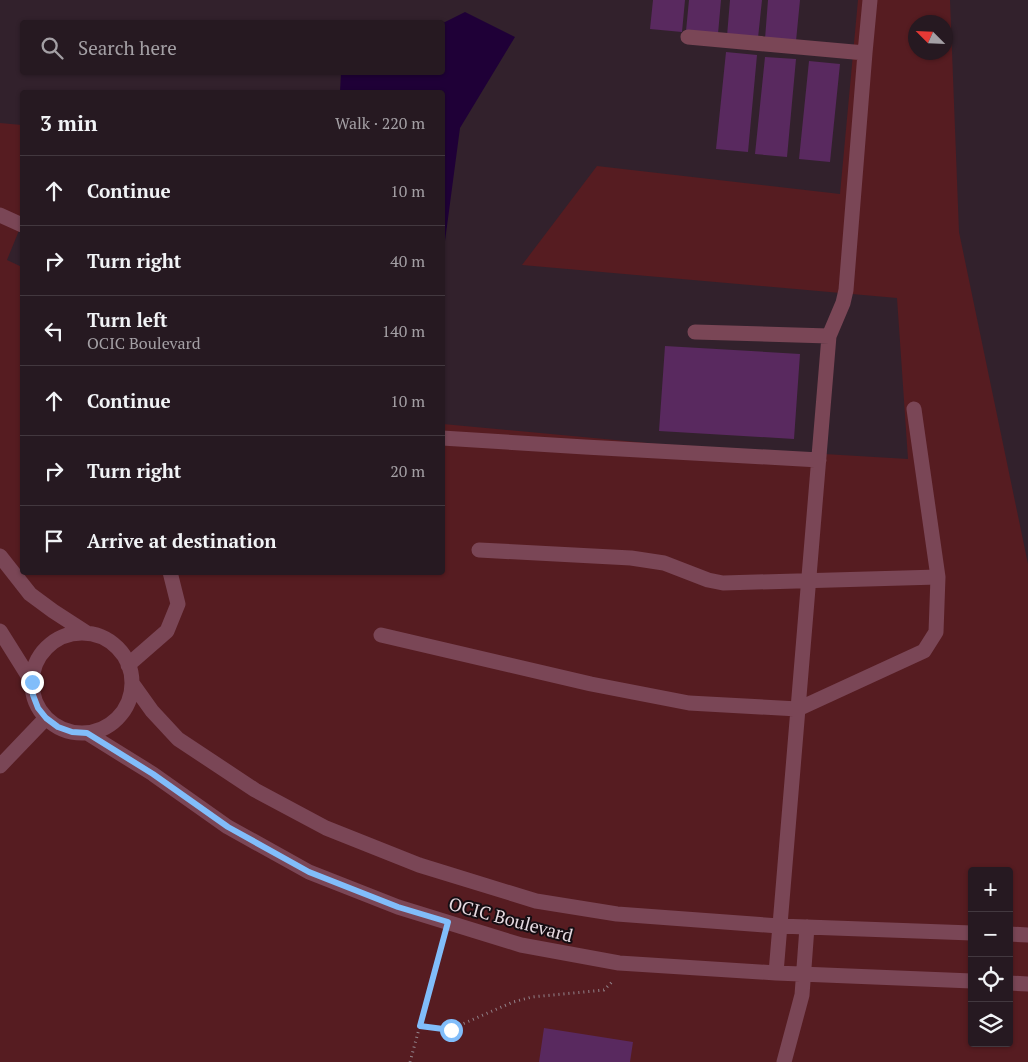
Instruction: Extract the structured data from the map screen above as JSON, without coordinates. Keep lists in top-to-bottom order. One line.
{"streets":{"street":["OCIC Boulevard"]},"north":"top left","page":{"search":"Search here","heading":["3 min","Walk · 220 m"],"list":[["Continue","10 m"],["Turn right","40 m"],["Turn left","OCIC Boulevard","140 m"],["Continue","10 m"],["Turn right","20 m"],"Arrive at destination"],"map_buttons":["+","−"]}}
